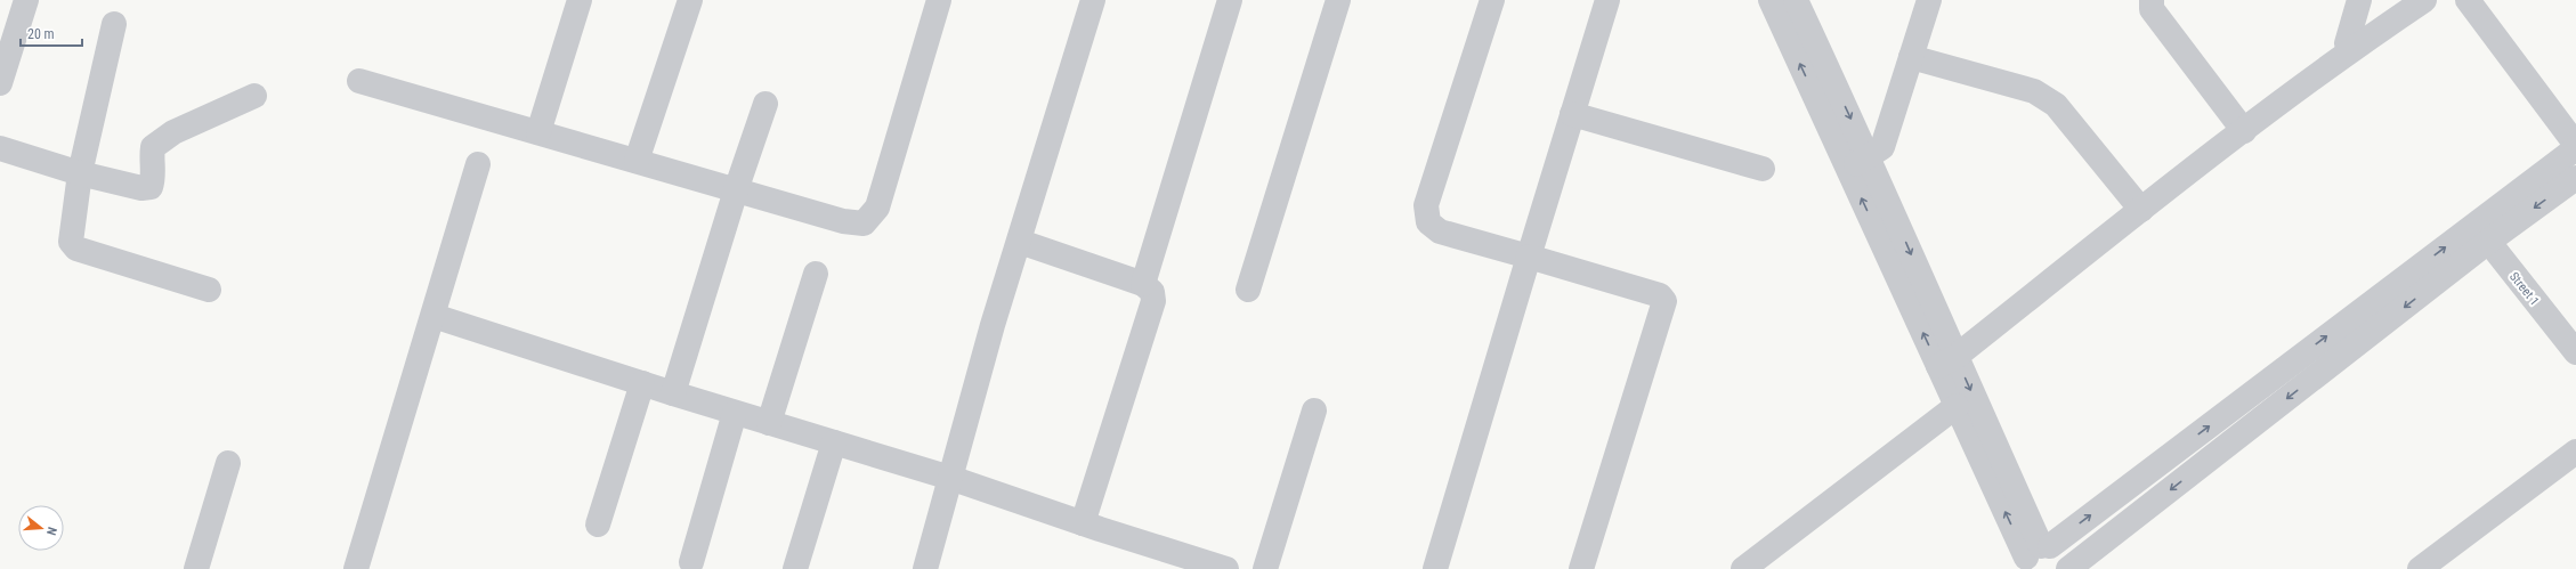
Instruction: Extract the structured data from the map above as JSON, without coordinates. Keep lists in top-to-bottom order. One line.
{"streets":{"street":["Street 1"]},"scale_bar":"20 m","north":"right"}
